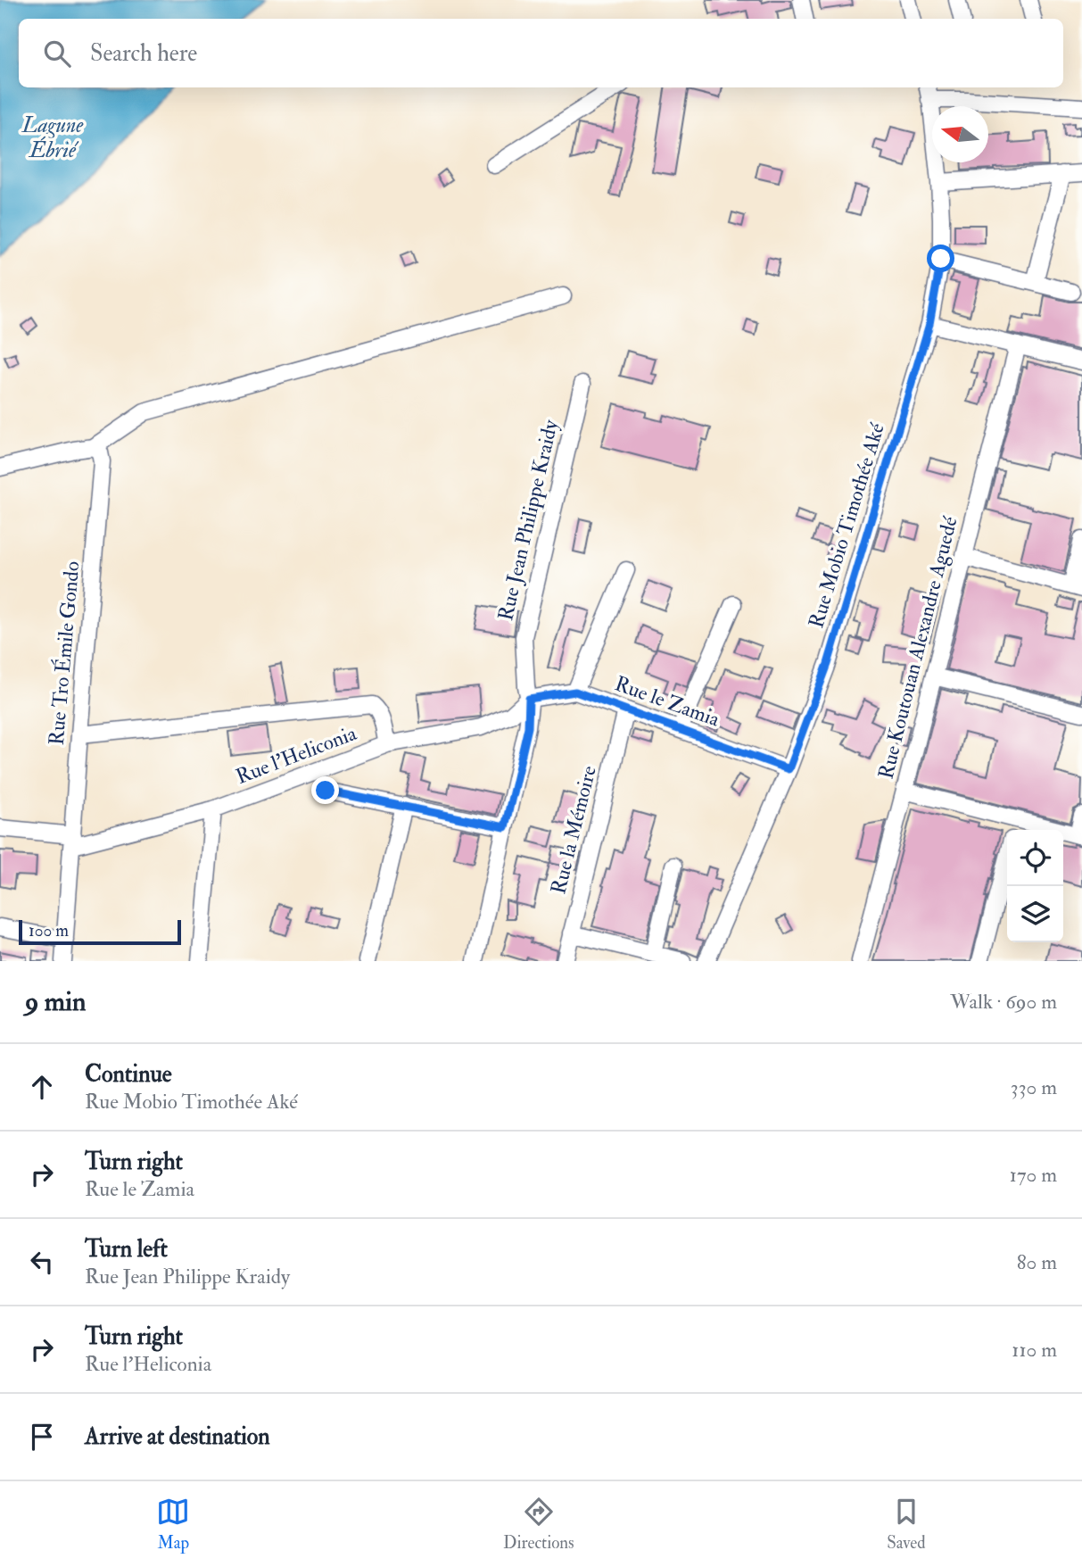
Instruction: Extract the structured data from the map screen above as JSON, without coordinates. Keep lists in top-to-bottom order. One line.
{"streets":{"street":["Rue Jean Philippe Kraidy","Rue Mobio Timothée Aké","Rue Koutouan Alexandre Aguedé","Rue Tro Émile Gondo","Rue le Zamia","Rue l'Heliconia","Rue la Mémoire"]},"crossings":[["Rue Jean Philippe Kraidy","Rue le Zamia"],["Rue Jean Philippe Kraidy","Rue l'Heliconia"],["Rue Mobio Timothée Aké","Rue le Zamia"],["Rue Tro Émile Gondo","Rue l'Heliconia"],["Rue le Zamia","Rue l'Heliconia"],["Rue le Zamia","Rue la Mémoire"]],"water":["Lagune Ébrié"],"scale_bar":"100 m","north":"left","page":{"search":"Search here","scale":"100 m","heading":["9 min","Walk · 690 m"],"list":[["Continue","Rue Mobio Timothée Aké","330 m"],["Turn right","Rue le Zamia","170 m"],["Turn left","Rue Jean Philippe Kraidy","80 m"],["Turn right","Rue l'Heliconia","110 m"],"Arrive at destination"],"nav":["Map","Directions","Saved"]}}
